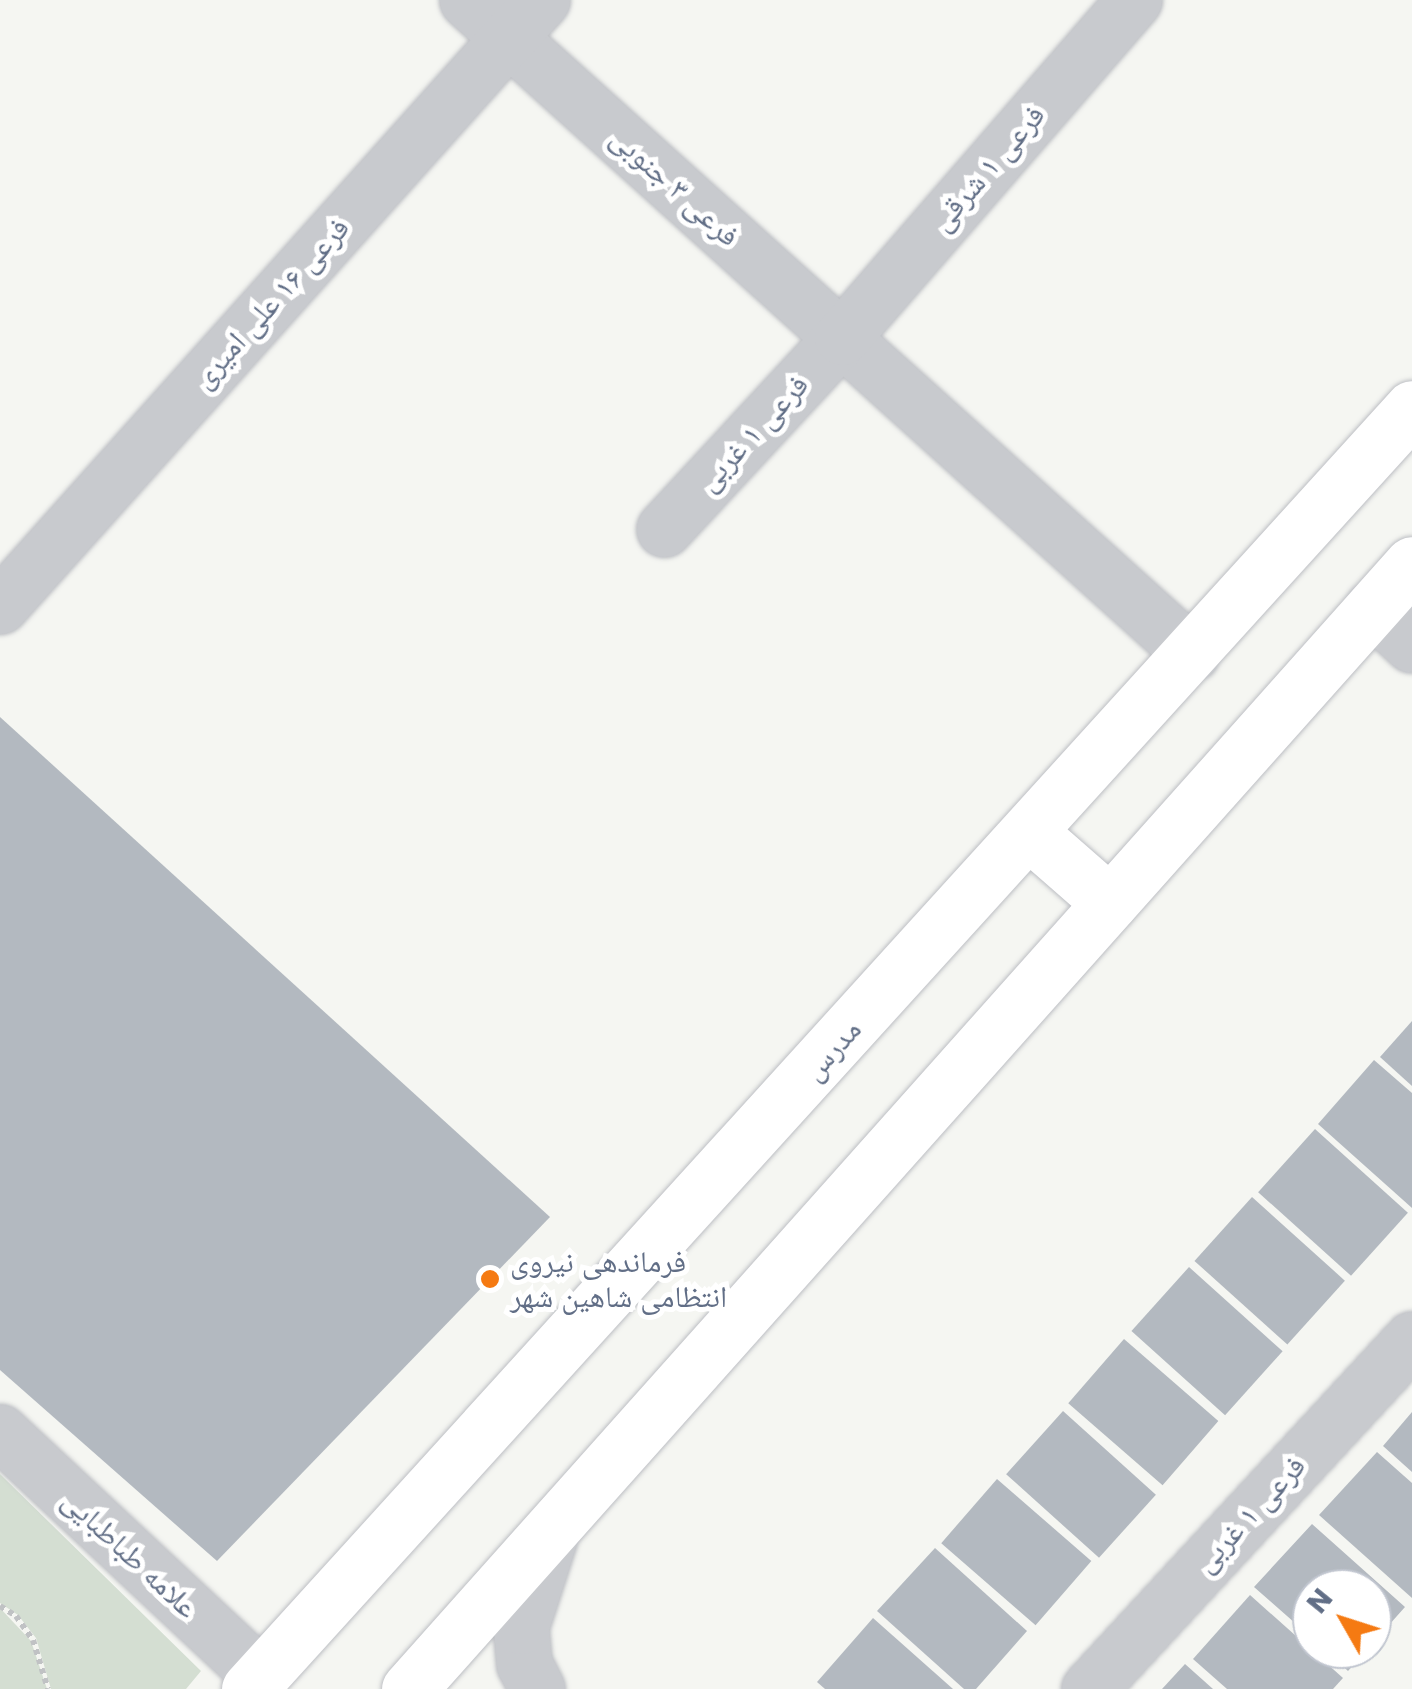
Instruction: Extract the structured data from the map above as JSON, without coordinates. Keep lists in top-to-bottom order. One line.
{"streets":{"main road":["مدرس"],"street":["فرعی ۱ شرقی","فرعی ۳ جنوبی","فرعی ۱۶ علی امیری","فرعی ۱ غربی","علامه طباطبایی"]},"crossings":[["فرعی ۱ شرقی","فرعی ۳ جنوبی"],["فرعی ۱ شرقی","فرعی ۱ غربی"],["فرعی ۳ جنوبی","فرعی ۱۶ علی امیری"],["فرعی ۳ جنوبی","فرعی ۱ غربی"],["فرعی ۳ جنوبی","مدرس"],["مدرس","علامه طباطبایی"]],"places":["فرماندهی نیروی انتظامی شاهین شهر"],"north":"top left"}
